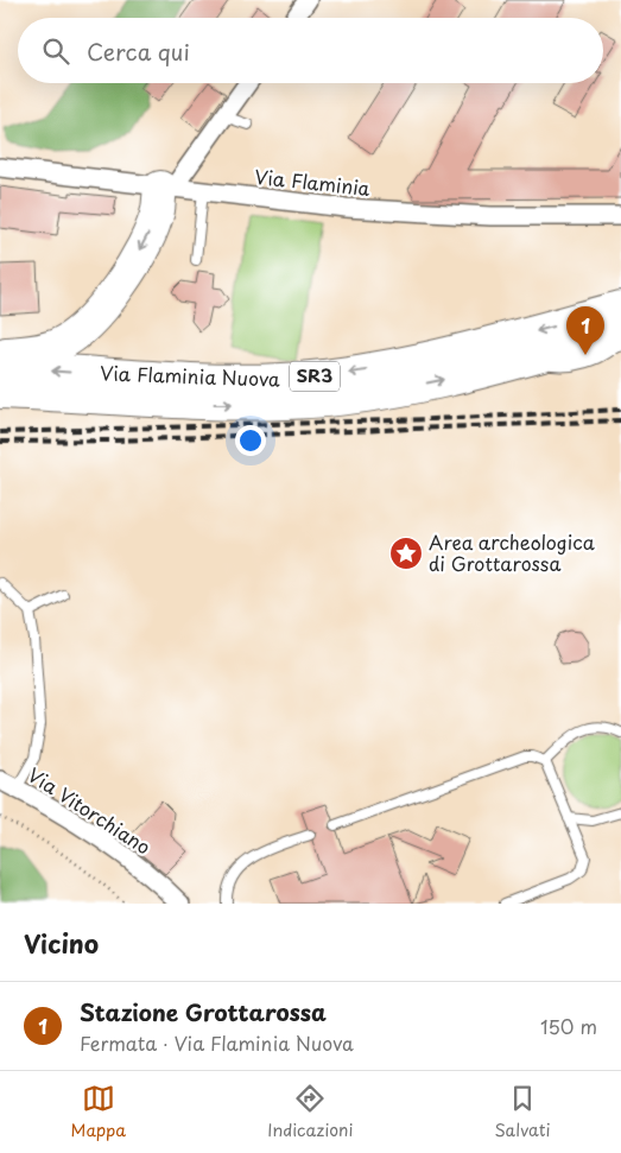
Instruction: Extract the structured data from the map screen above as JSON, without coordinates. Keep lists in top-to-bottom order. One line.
{"streets":{"highway":["Via Flaminia Nuova","SR3"],"street":["Via Flaminia","Via Vitorchiano"]},"places":{"place":["Area archeologica di Grottarossa"]},"page":{"search":"Cerca qui","pins":"1","heading":"Vicino","list":[{"mark":"1","name":"Stazione Grottarossa","note":"Fermata · Via Flaminia Nuova","value":"150 m"}],"nav":["Mappa","Indicazioni","Salvati"]}}
